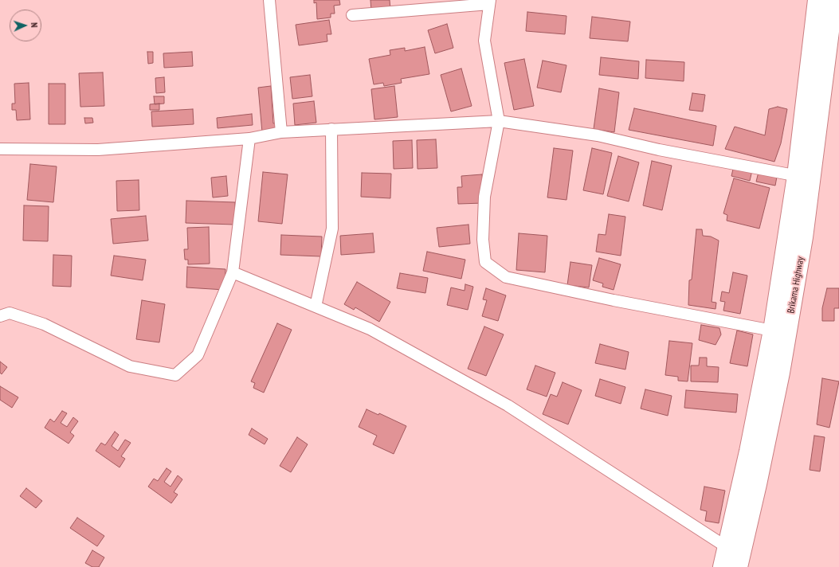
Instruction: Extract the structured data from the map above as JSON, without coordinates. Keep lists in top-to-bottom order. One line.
{"streets":{"highway":["Brikama Highway"]},"north":"right"}
